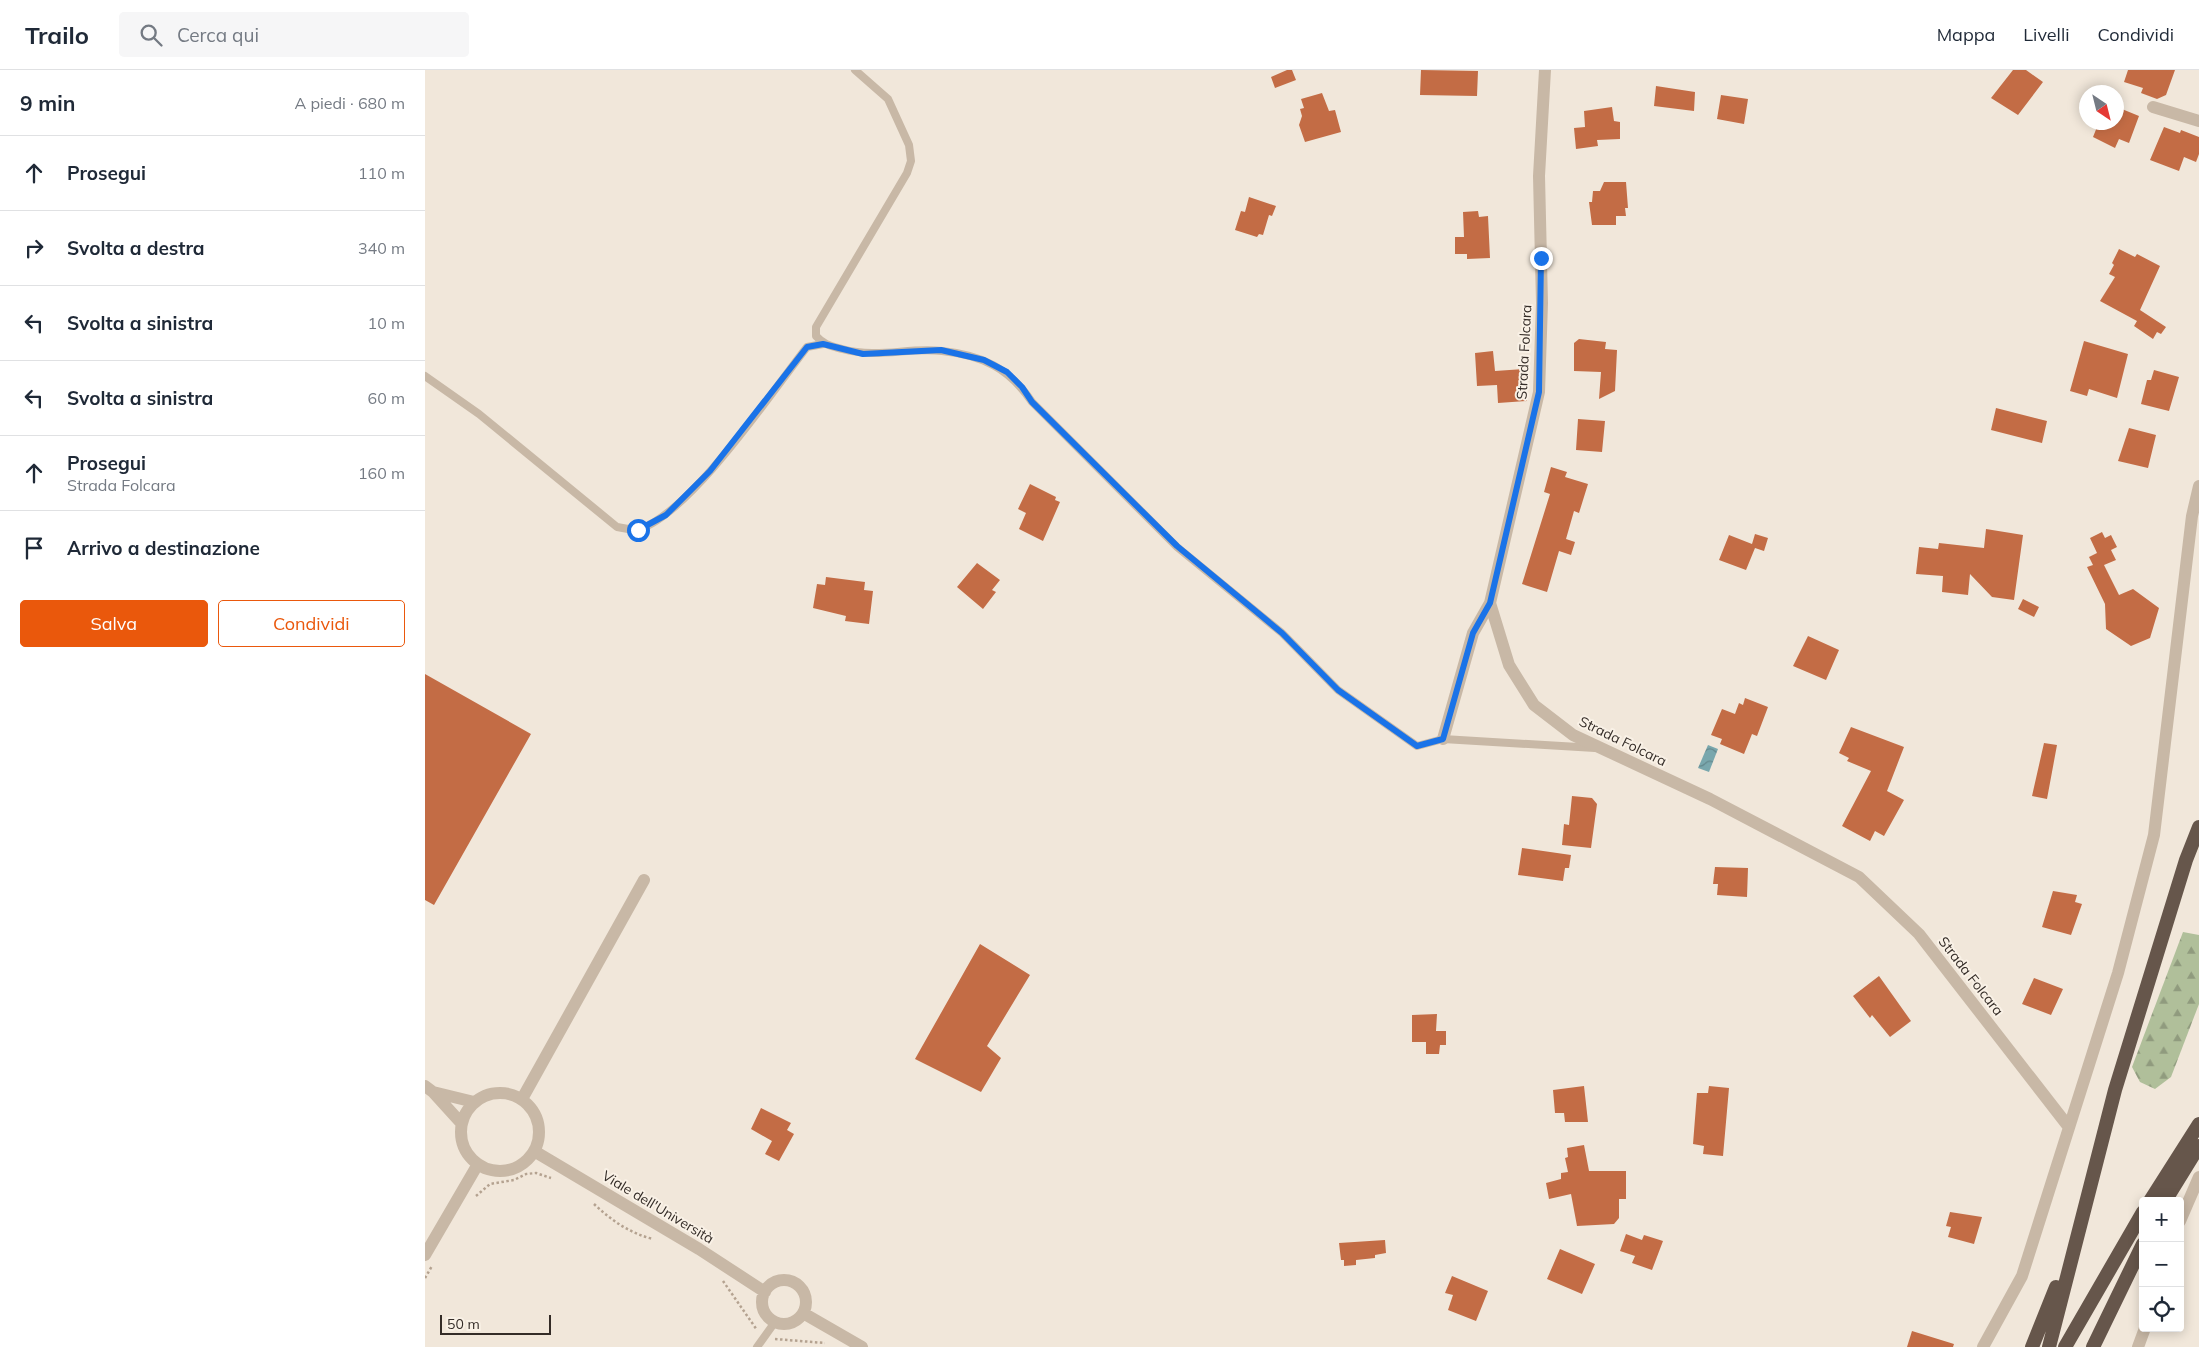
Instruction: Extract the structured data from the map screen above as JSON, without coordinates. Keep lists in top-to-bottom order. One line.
{"streets":{"street":["Strada Folcara","Viale dell'Università"]},"scale_bar":"50 m","north":"bottom right","page":{"header":"Trailo","search":"Cerca qui","nav":["Mappa","Livelli","Condividi"],"heading":["9 min","A piedi · 680 m"],"list":[["Prosegui","110 m"],["Svolta a destra","340 m"],["Svolta a sinistra","10 m"],["Svolta a sinistra","60 m"],["Prosegui","Strada Folcara","160 m"],"Arrivo a destinazione"],"buttons":["Salva","Condividi"],"map_buttons":["+","−"],"scale":"50 m"}}
